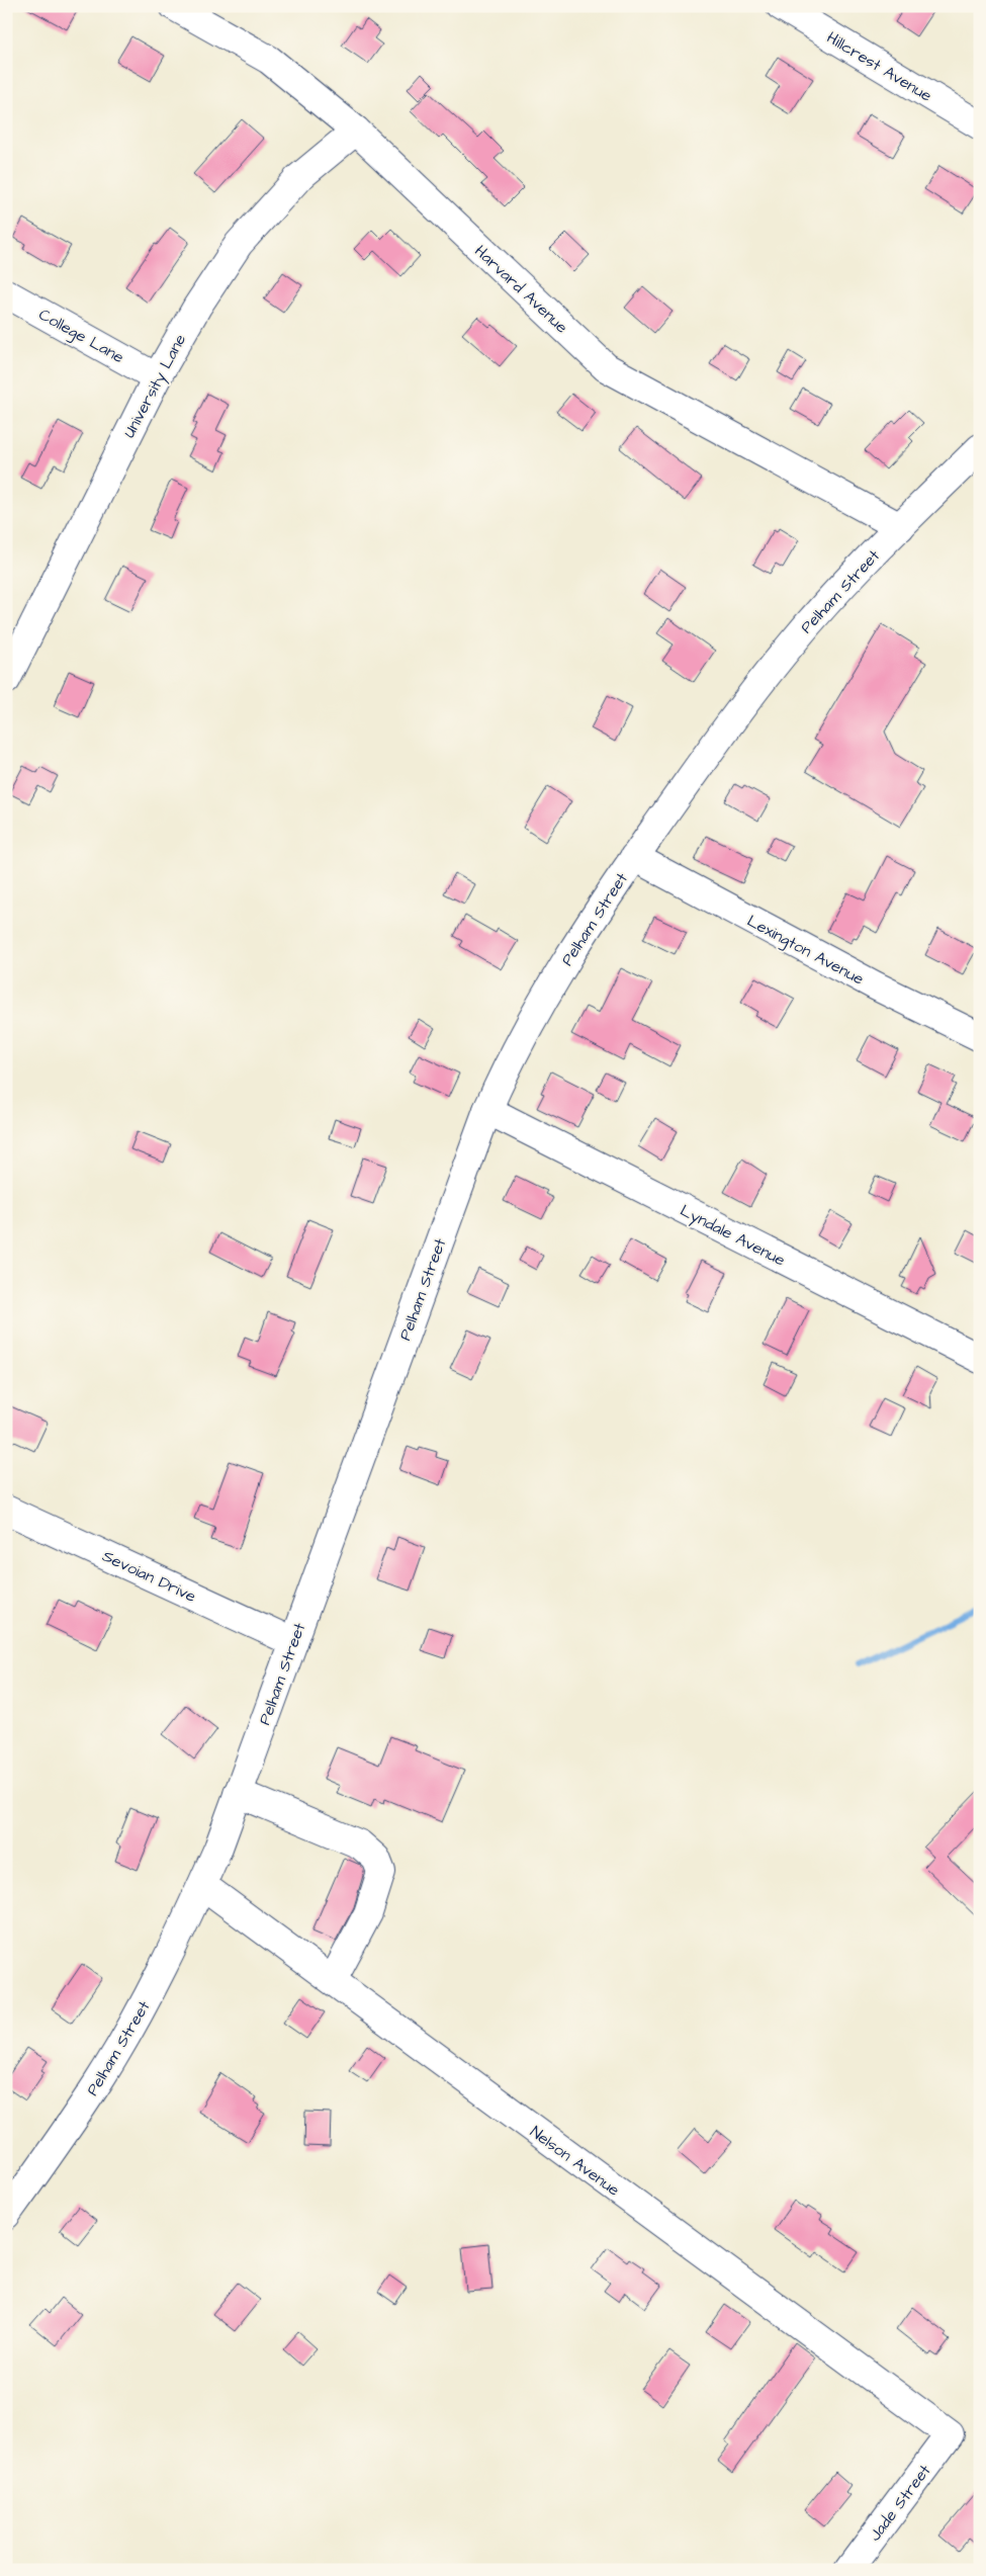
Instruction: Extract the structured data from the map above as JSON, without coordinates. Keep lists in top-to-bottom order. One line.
{"streets":{"street":["Hillcrest Avenue","Harvard Avenue","College Lane","University Lane","Pelham Street","Lexington Avenue","Lyndale Avenue","Sevoian Drive","Nelson Avenue","Jade Street"]},"crossings":[["Harvard Avenue","University Lane"],["Harvard Avenue","Pelham Street"],["College Lane","University Lane"],["Pelham Street","Lexington Avenue"],["Pelham Street","Lyndale Avenue"],["Pelham Street","Sevoian Drive"],["Pelham Street","Nelson Avenue"],["Nelson Avenue","Jade Street"]]}
